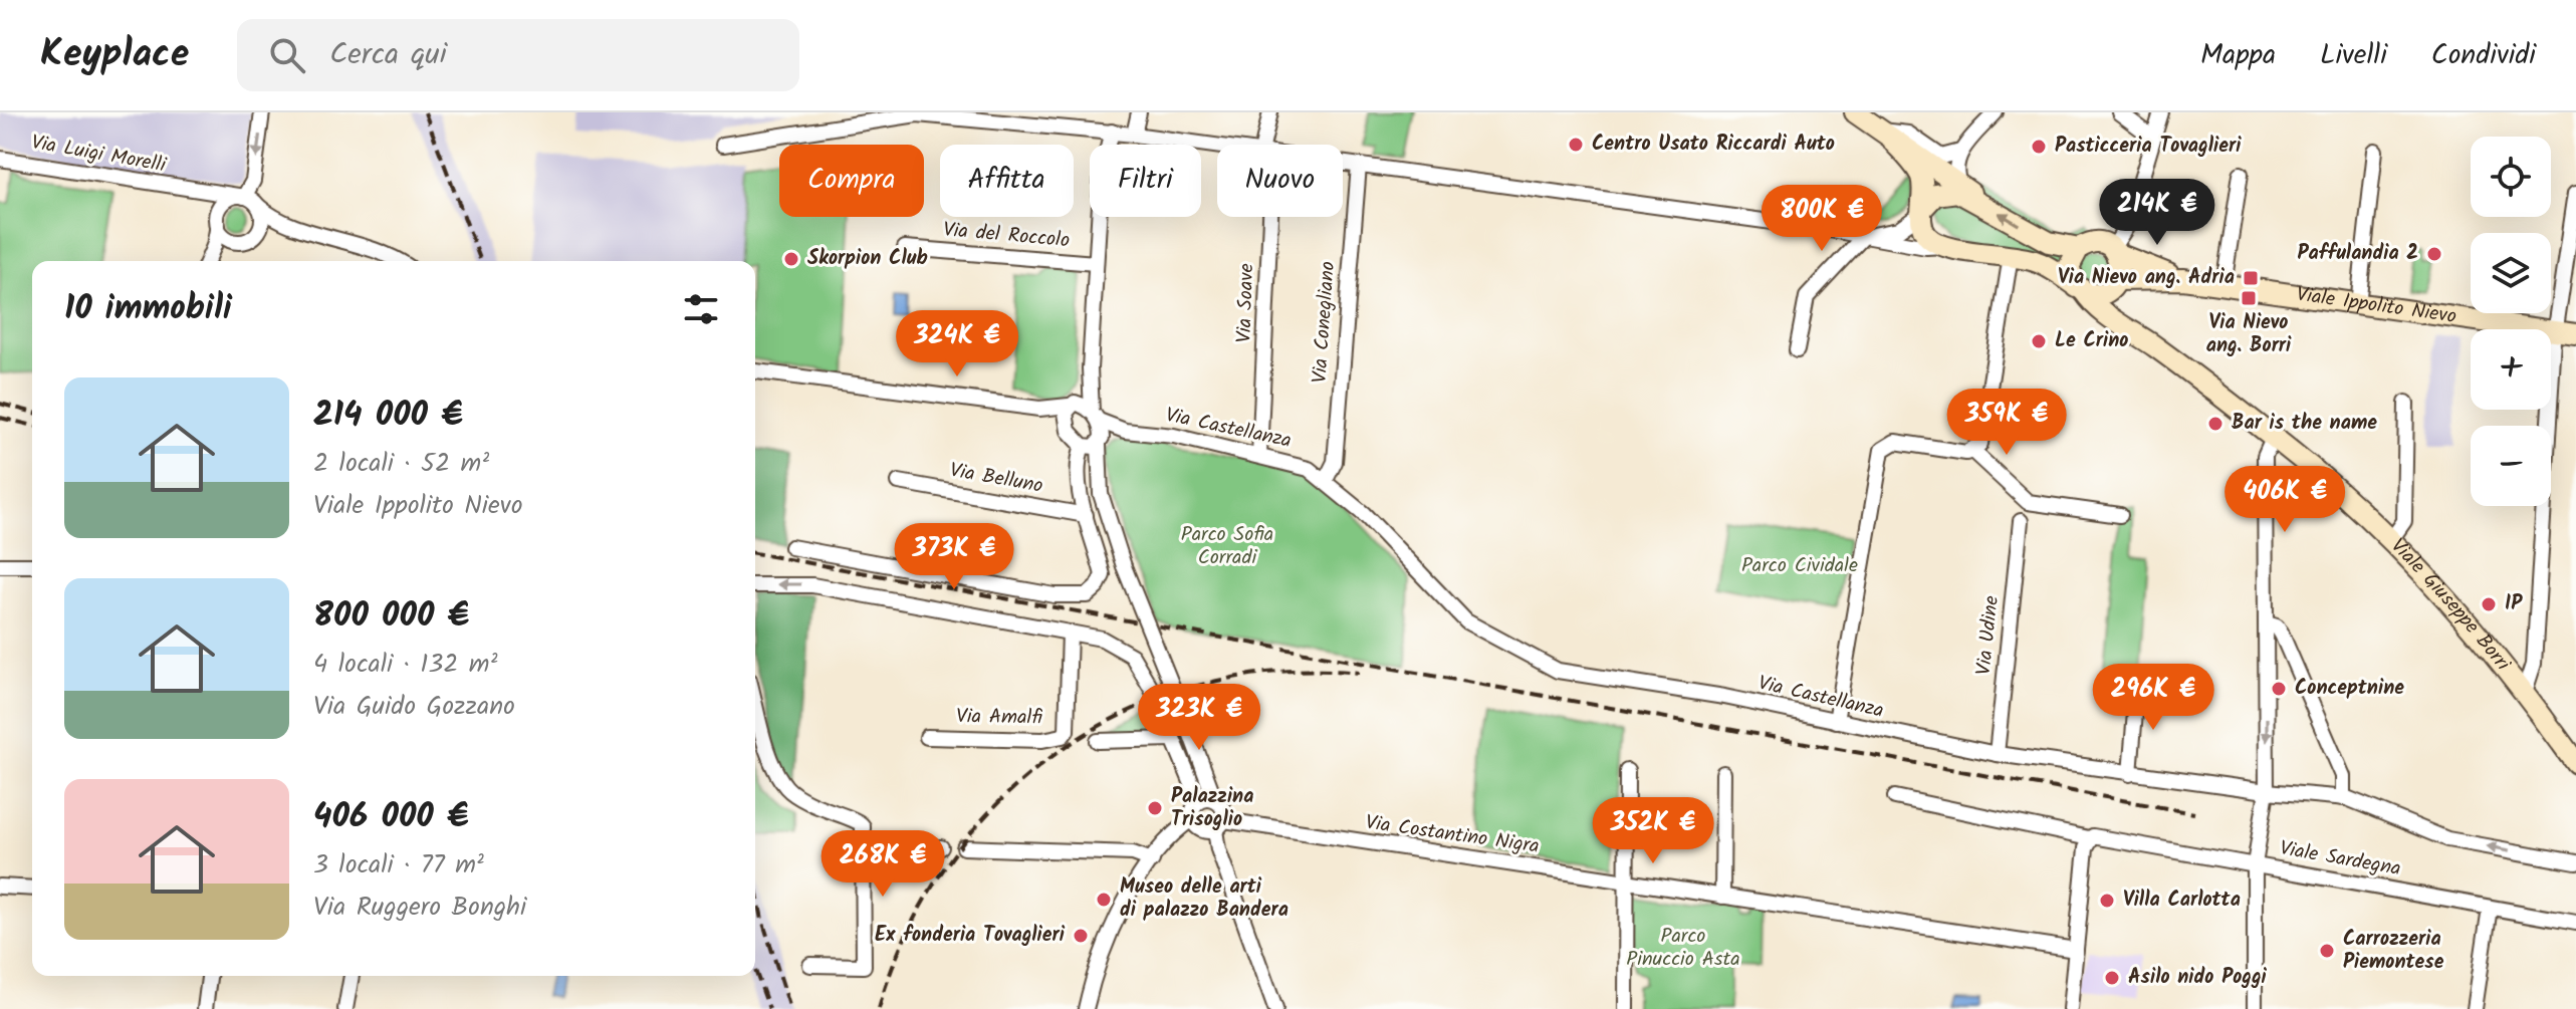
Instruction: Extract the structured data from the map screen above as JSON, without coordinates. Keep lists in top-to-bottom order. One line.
{"streets":{"main road":["Viale Ippolito Nievo","Viale Giuseppe Borri"],"street":["Via Luigi Morelli","Via del Roccolo","Via Soave","Via Conegliano","Via Castellanza","Via Belluno","Via Udine","Via Amalfi","Via Costantino Nigra","Viale Sardegna"]},"crossings":[["Via del Roccolo","Via Castellanza"],["Via Soave","Via Castellanza"],["Viale Ippolito Nievo","Viale Giuseppe Borri"],["Via Conegliano","Via Castellanza"],["Via Castellanza","Via Udine"]],"parks":["Parco Sofia Corradi","Parco Cividale","Parco Pinuccio Asta"],"places":{"other":["Centro Usato Riccardi Auto","Pasticceria Tovaglieri","Paffulandia 2","Skorpion Club","Le Crino","Bar is the name","IP","Conceptnine","Palazzina Trisoglio","Museo delle arti di palazzo Bandera","Villa Carlotta","Ex fonderia Tovaglieri","Carrozzeria Piemontese","Asilo nido Poggi"],"transit":["Via Nievo ang. Adria","Via Nievo ang. Borri"]},"page":{"header":"Keyplace","search":"Cerca qui","nav":["Mappa","Livelli","Condividi"],"map_buttons":["+","−"],"chip":["Compra","Affitta","Filtri","Nuovo"],"price":["214K €","800K €","324K €","359K €","406K €","373K €","296K €","323K €","352K €","268K €"],"heading":"10 immobili","list":[{"name":"214 000 €","note":"2 locali · 52 m² · Viale Ippolito Nievo"},{"name":"800 000 €","note":"4 locali · 132 m² · Via Guido Gozzano"},{"name":"406 000 €","note":"3 locali · 77 m² · Via Ruggero Bonghi"}]}}
